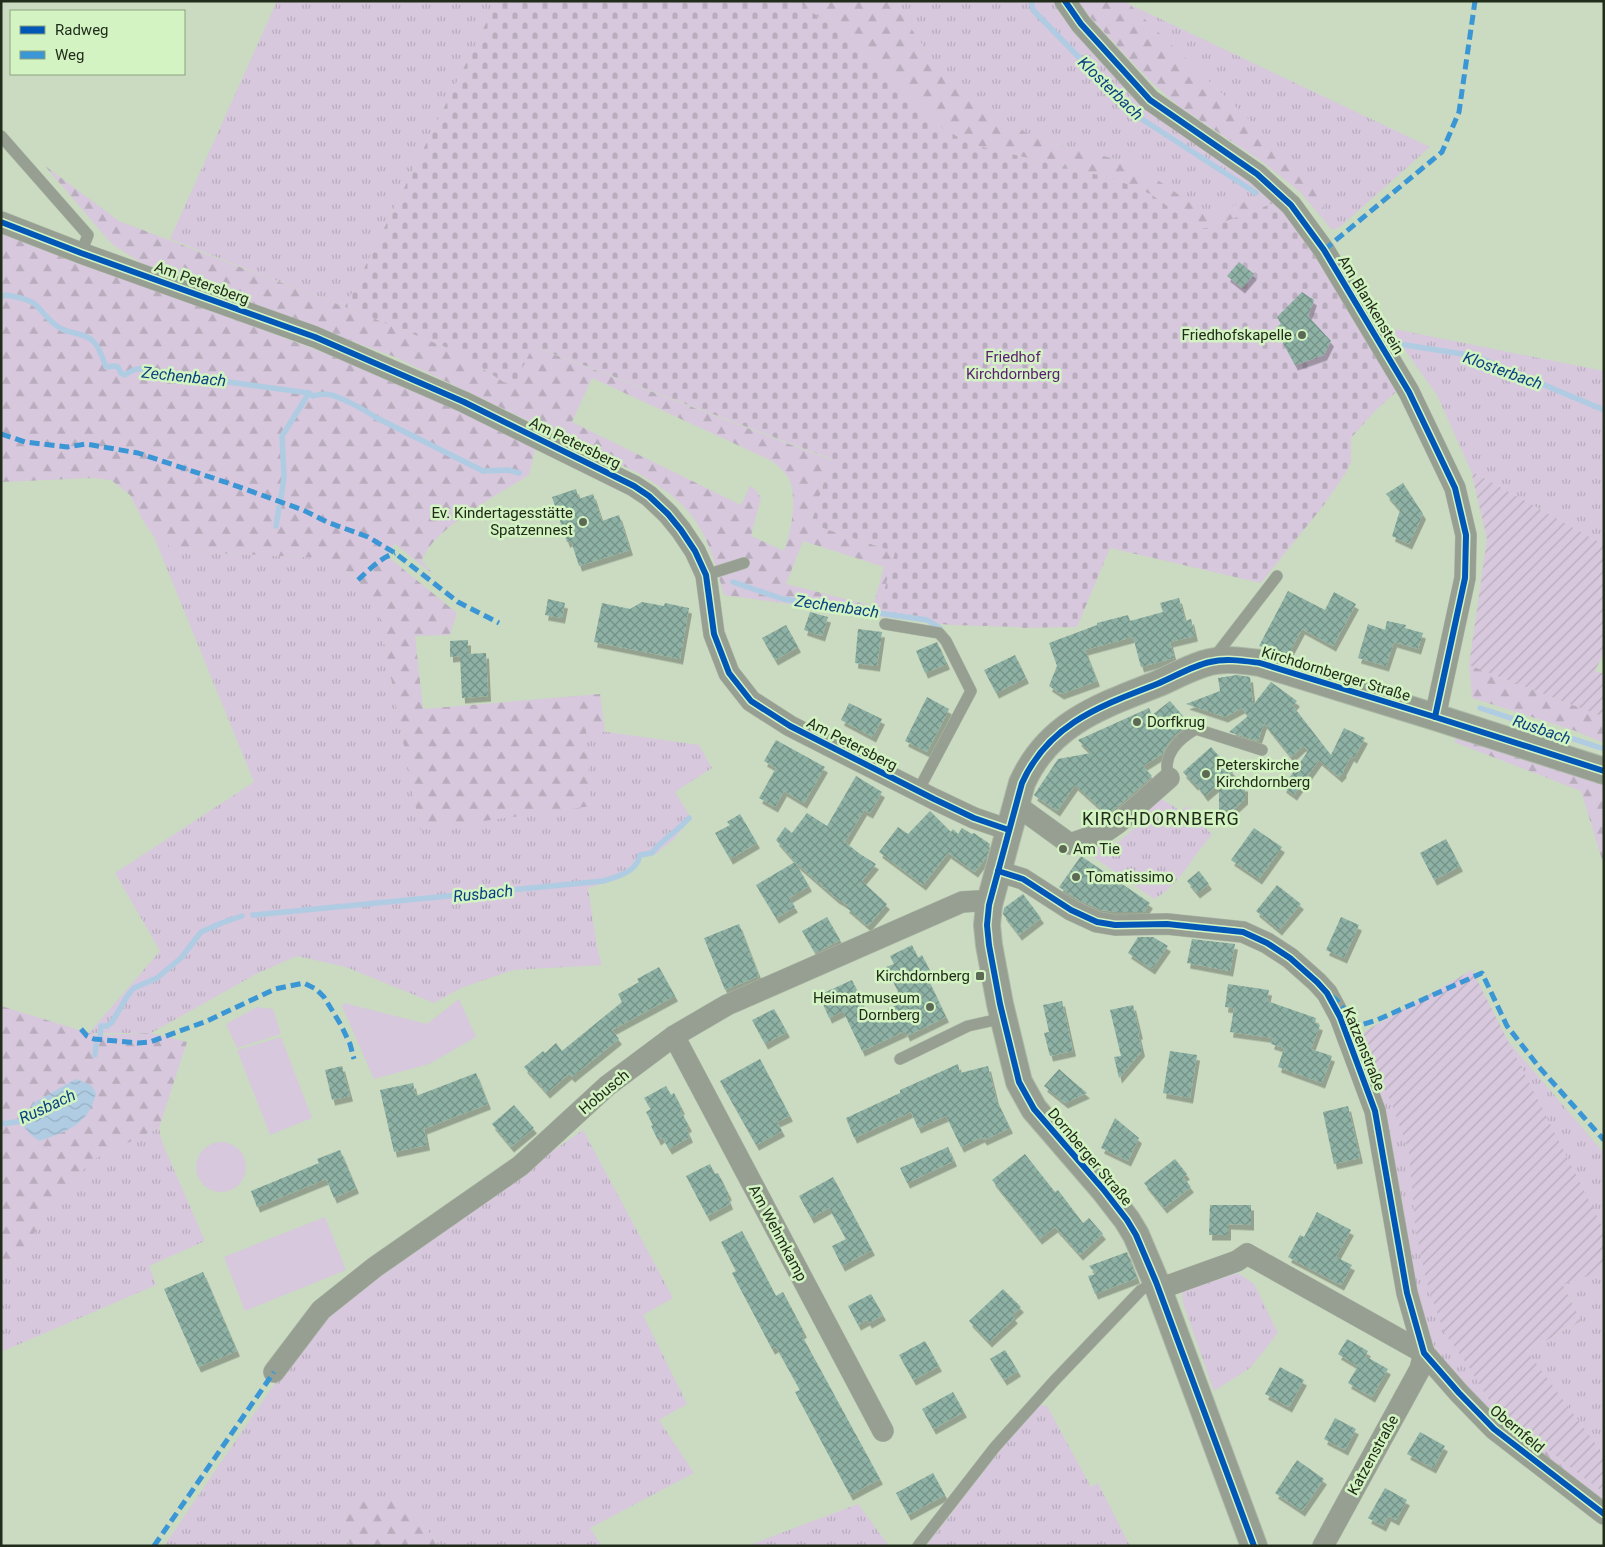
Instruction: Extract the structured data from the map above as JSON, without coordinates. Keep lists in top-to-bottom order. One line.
{"streets":{"street":["Am Petersberg","Am Blankenstein","Kirchdornberger Straße","Katzenstraße","Hobusch","Dornberger Straße","Am Wehmkamp","Obernfeld"]},"crossings":[["Am Petersberg","Kirchdornberger Straße"],["Am Petersberg","Dornberger Straße"],["Am Blankenstein","Kirchdornberger Straße"],["Kirchdornberger Straße","Dornberger Straße"],["Katzenstraße","Dornberger Straße"],["Katzenstraße","Obernfeld"],["Hobusch","Dornberger Straße"],["Hobusch","Am Wehmkamp"],["Dornberger Straße","Obernfeld"]],"districts":["KIRCHDORNBERG"],"water":["Klosterbach","Zechenbach","Rusbach"],"parks":["Friedhof Kirchdornberg"],"places":{"other":["Friedhofskapelle","Ev. Kindertagesstätte Spatzennest","Dorfkrug","Peterskirche Kirchdornberg","Am Tie","Tomatissimo","Heimatmuseum Dornberg"],"transit":["Kirchdornberg"]},"legend":["Radweg","Weg"]}
